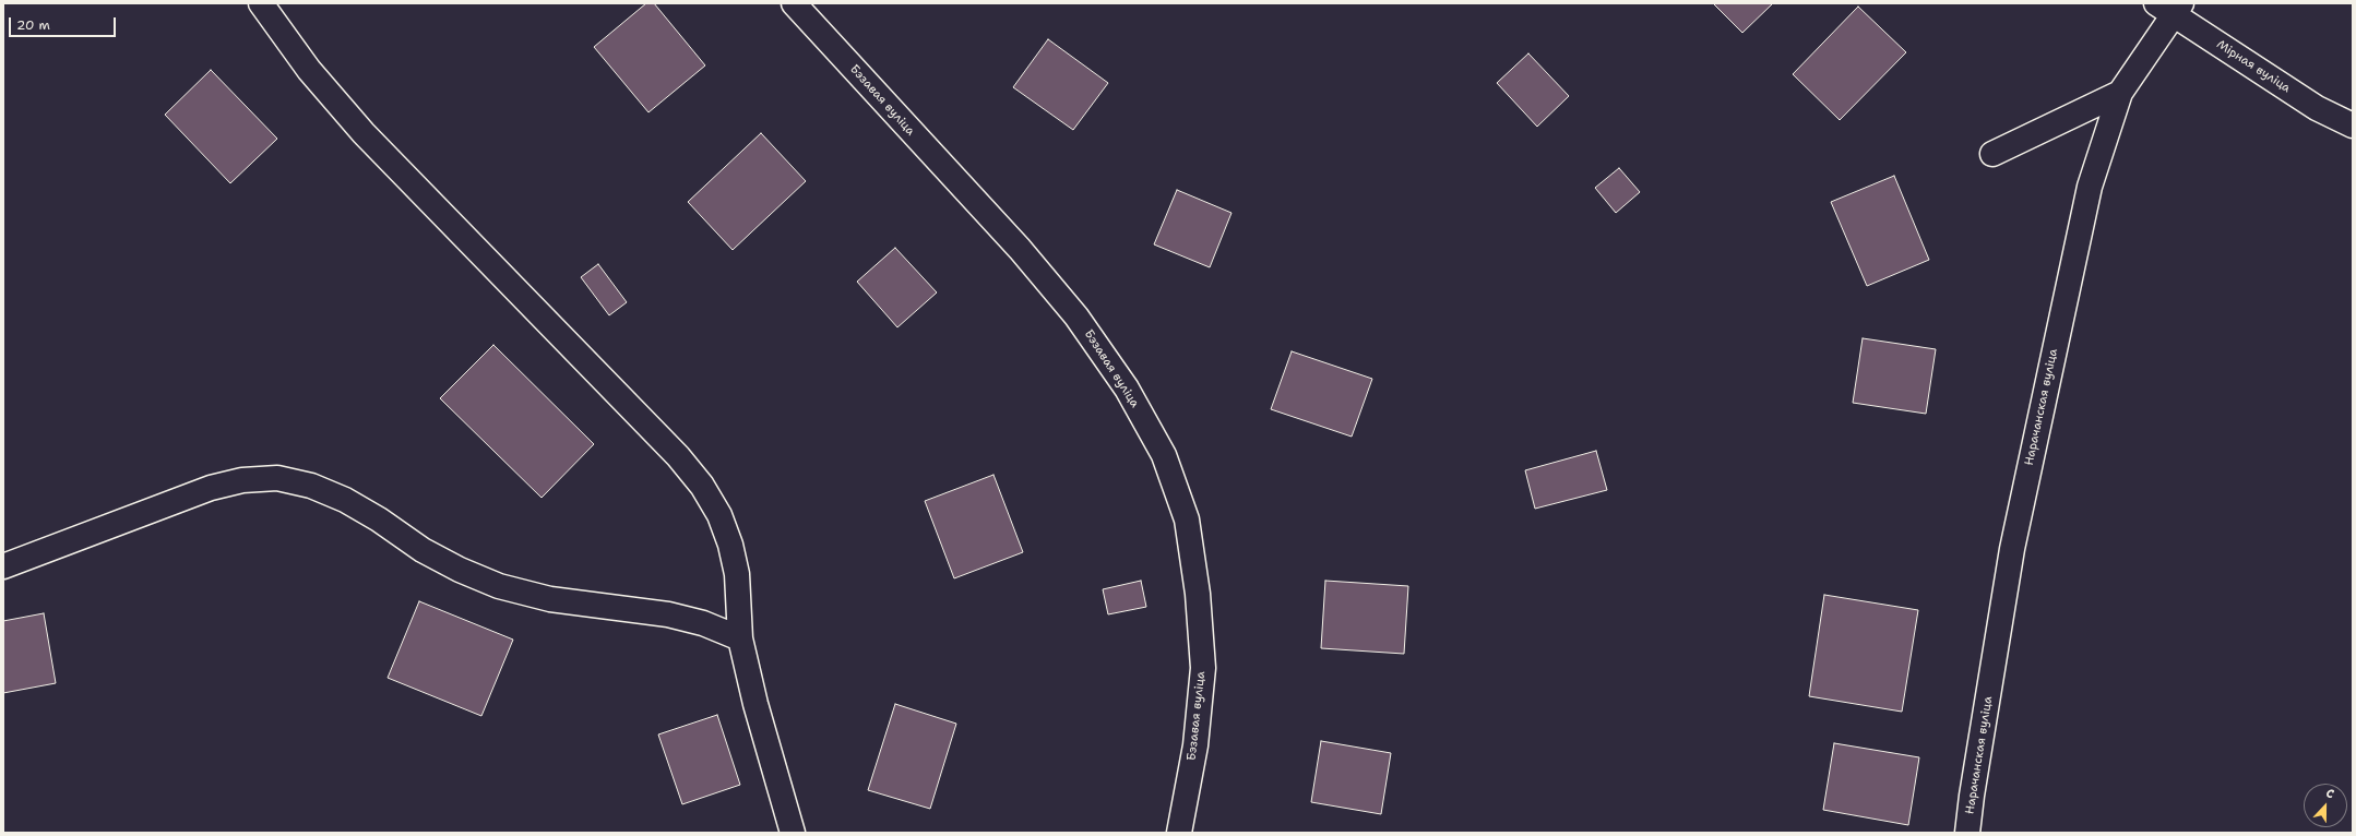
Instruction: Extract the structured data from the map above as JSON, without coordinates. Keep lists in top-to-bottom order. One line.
{"streets":{"street":["Мірная вуліца","Бэзавая вуліца","Нарачанская вуліца"]},"crossings":[["Мірная вуліца","Нарачанская вуліца"]],"scale_bar":"20 m","north":"top"}
